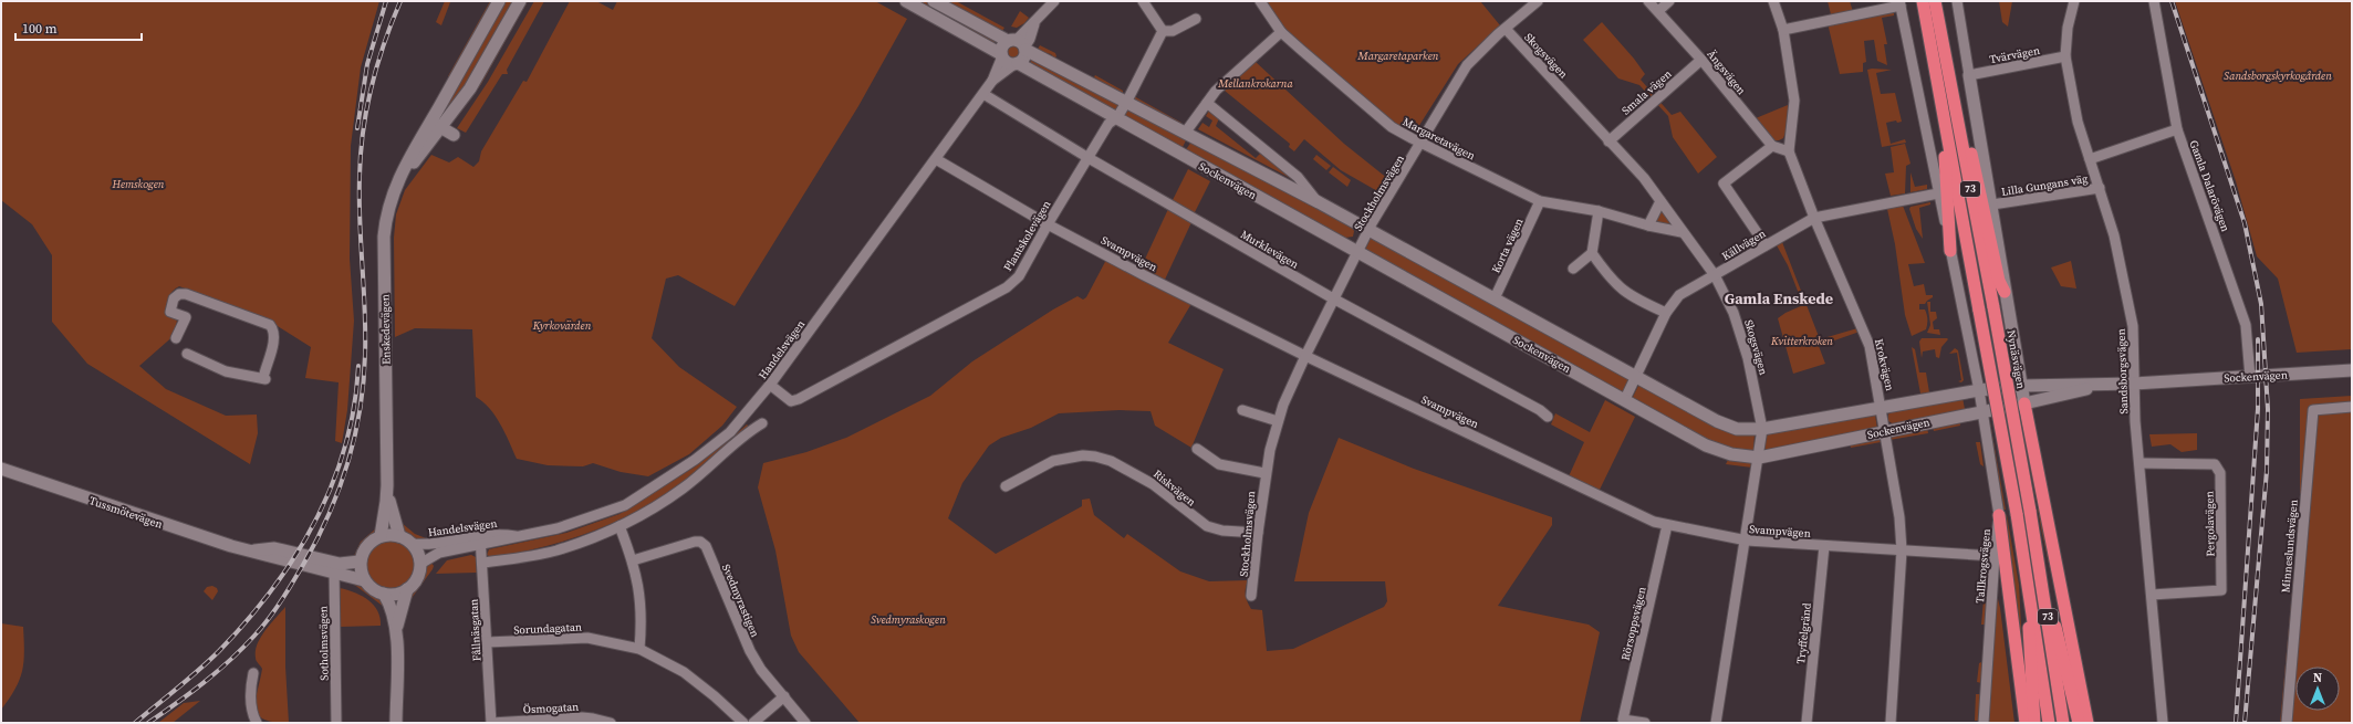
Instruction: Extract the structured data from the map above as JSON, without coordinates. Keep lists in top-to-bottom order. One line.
{"streets":{"highway":["73","Nynäsvägen"],"street":["Tvärvägen","Skogsvägen","Ängsvägen","Smala vägen","Margaretavägen","Sockenvägen","Lilla Gungans väg","Gamla Dalarövägen","Stockholmsvägen","Plantskolevägen","Källvägen","Korta vägen","Murklevägen","Svampvägen","Enskedevägen","Handelsvägen","Krokvägen","Sandsborgsvägen","Riskvägen","Tussmötevägen","Pergolavägen","Minneslundsvägen","Tallkrogsvägen","Svedmyrastigen","Rörsoppsvägen","Sorundagatan","Fållnäsgatan","Tryffelgränd","Sotholmsvägen","Ösmogatan"]},"crossings":[["Tvärvägen","Nynäsvägen"],["Tvärvägen","Sandsborgsvägen"],["Skogsvägen","Smala vägen"],["Skogsvägen","Margaretavägen"],["Skogsvägen","Sockenvägen"],["Skogsvägen","Stockholmsvägen"],["Skogsvägen","Källvägen"],["Skogsvägen","Svampvägen"],["Ängsvägen","Smala vägen"],["Margaretavägen","Stockholmsvägen"],["Margaretavägen","Korta vägen"],["Sockenvägen","Gamla Dalarövägen"],["Sockenvägen","Stockholmsvägen"],["Sockenvägen","Plantskolevägen"],["Sockenvägen","Källvägen"],["Sockenvägen","Korta vägen"],["Sockenvägen","Handelsvägen"],["Sockenvägen","Nynäsvägen"],["Sockenvägen","Krokvägen"],["Sockenvägen","Sandsborgsvägen"],["Sockenvägen","Tallkrogsvägen"],["Lilla Gungans väg","Gamla Dalarövägen"],["Lilla Gungans väg","Nynäsvägen"],["Lilla Gungans väg","Sandsborgsvägen"],["Stockholmsvägen","Murklevägen"],["Stockholmsvägen","Svampvägen"],["Stockholmsvägen","Riskvägen"],["Plantskolevägen","Murklevägen"],["Plantskolevägen","Svampvägen"],["Plantskolevägen","Handelsvägen"],["Källvägen","Krokvägen"],["Murklevägen","Handelsvägen"],["Svampvägen","Handelsvägen"],["Svampvägen","Krokvägen"],["Svampvägen","Tallkrogsvägen"],["Svampvägen","Rörsoppsvägen"],["Svampvägen","Tryffelgränd"],["Enskedevägen","Handelsvägen"],["Enskedevägen","Tussmötevägen"],["Handelsvägen","Tussmötevägen"],["Handelsvägen","Fållnäsgatan"],["Sandsborgsvägen","Pergolavägen"],["Tussmötevägen","Sotholmsvägen"],["Sorundagatan","Fållnäsgatan"],["Fållnäsgatan","Ösmogatan"]],"districts":["Gamla Enskede"],"parks":["Margaretaparken","Sandsborgskyrkogården","Mellankrokarna","Hemskogen","Kyrkovärden","Kvitterkroken","Svedmyraskogen"],"scale_bar":"100 m","north":"top"}
